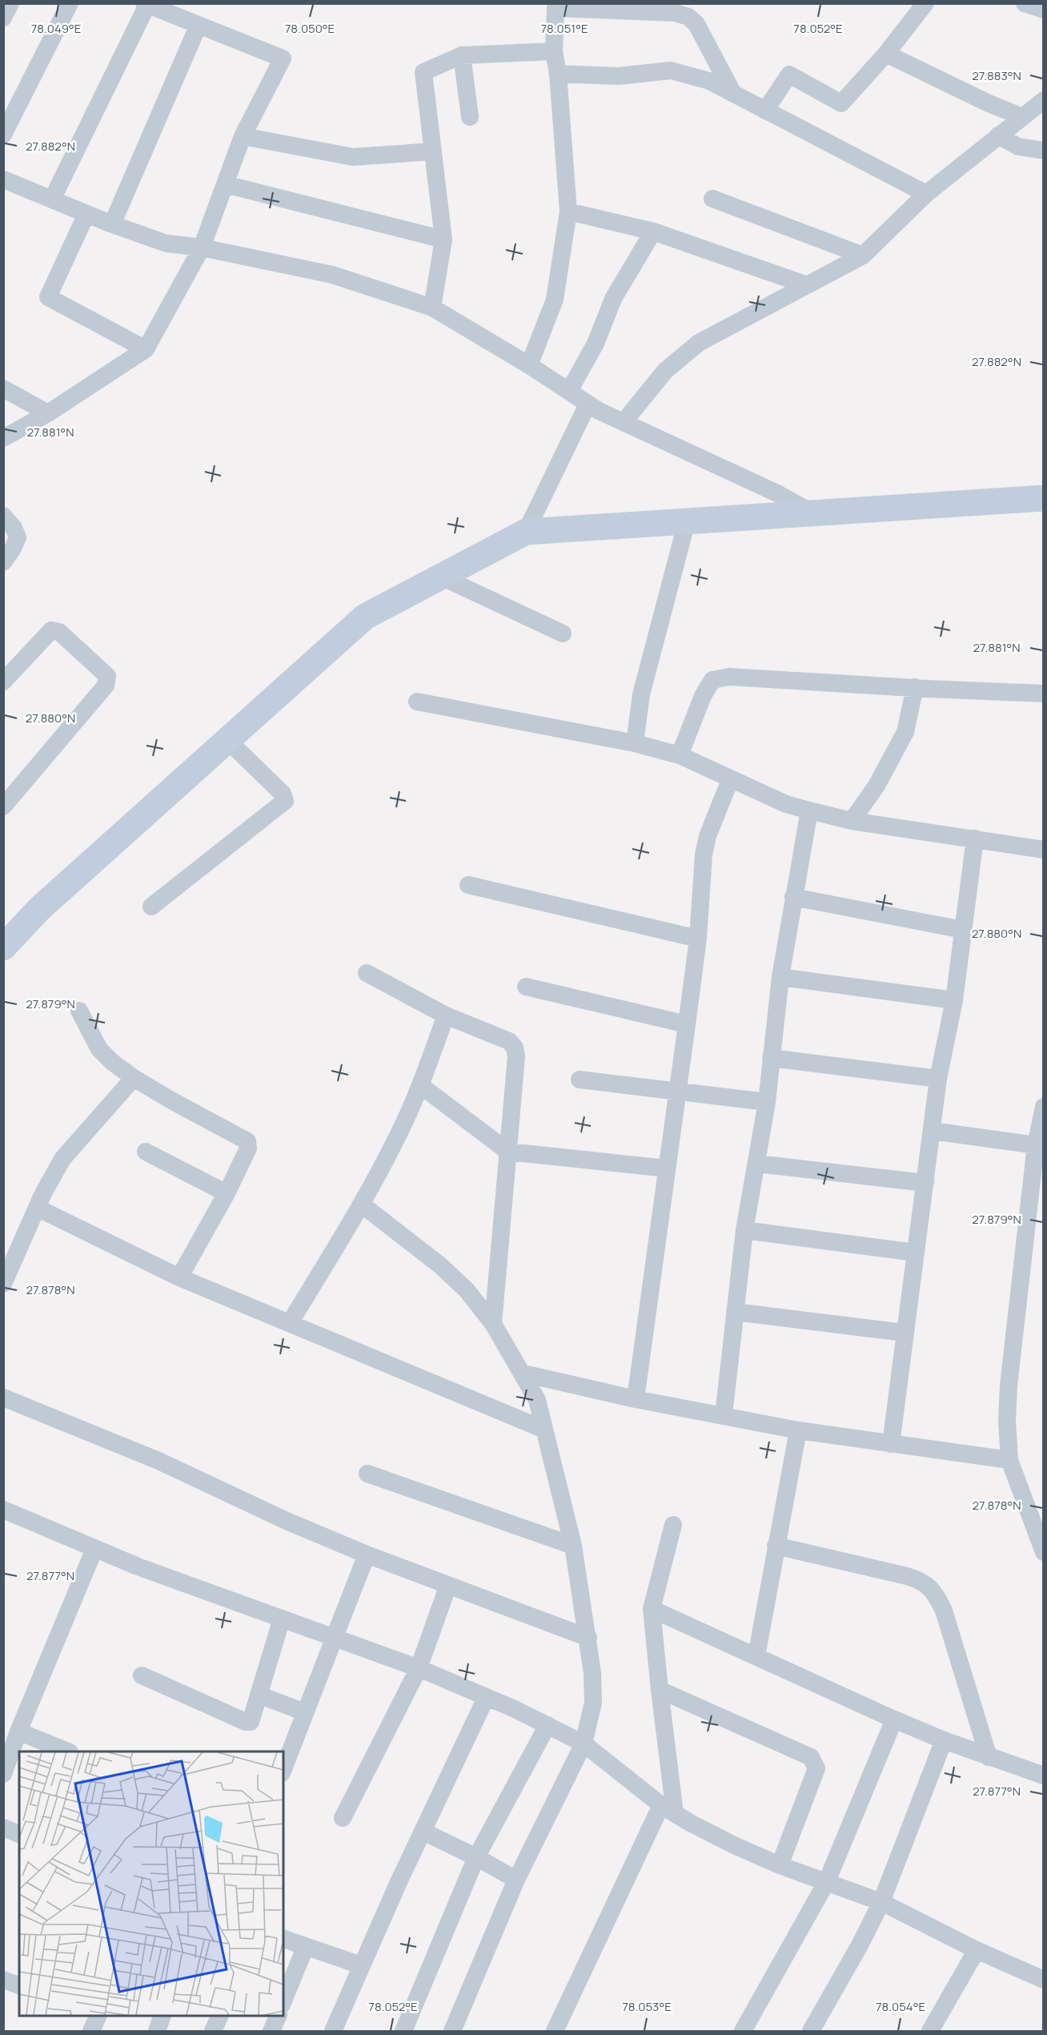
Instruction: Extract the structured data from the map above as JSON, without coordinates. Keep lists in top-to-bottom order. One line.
{"coordinates":["78.049°E","78.050°E","78.051°E","78.052°E","27.883°N","27.882°N","27.881°N","27.880°N","27.879°N","27.878°N","27.877°N","78.053°E","78.054°E"]}
